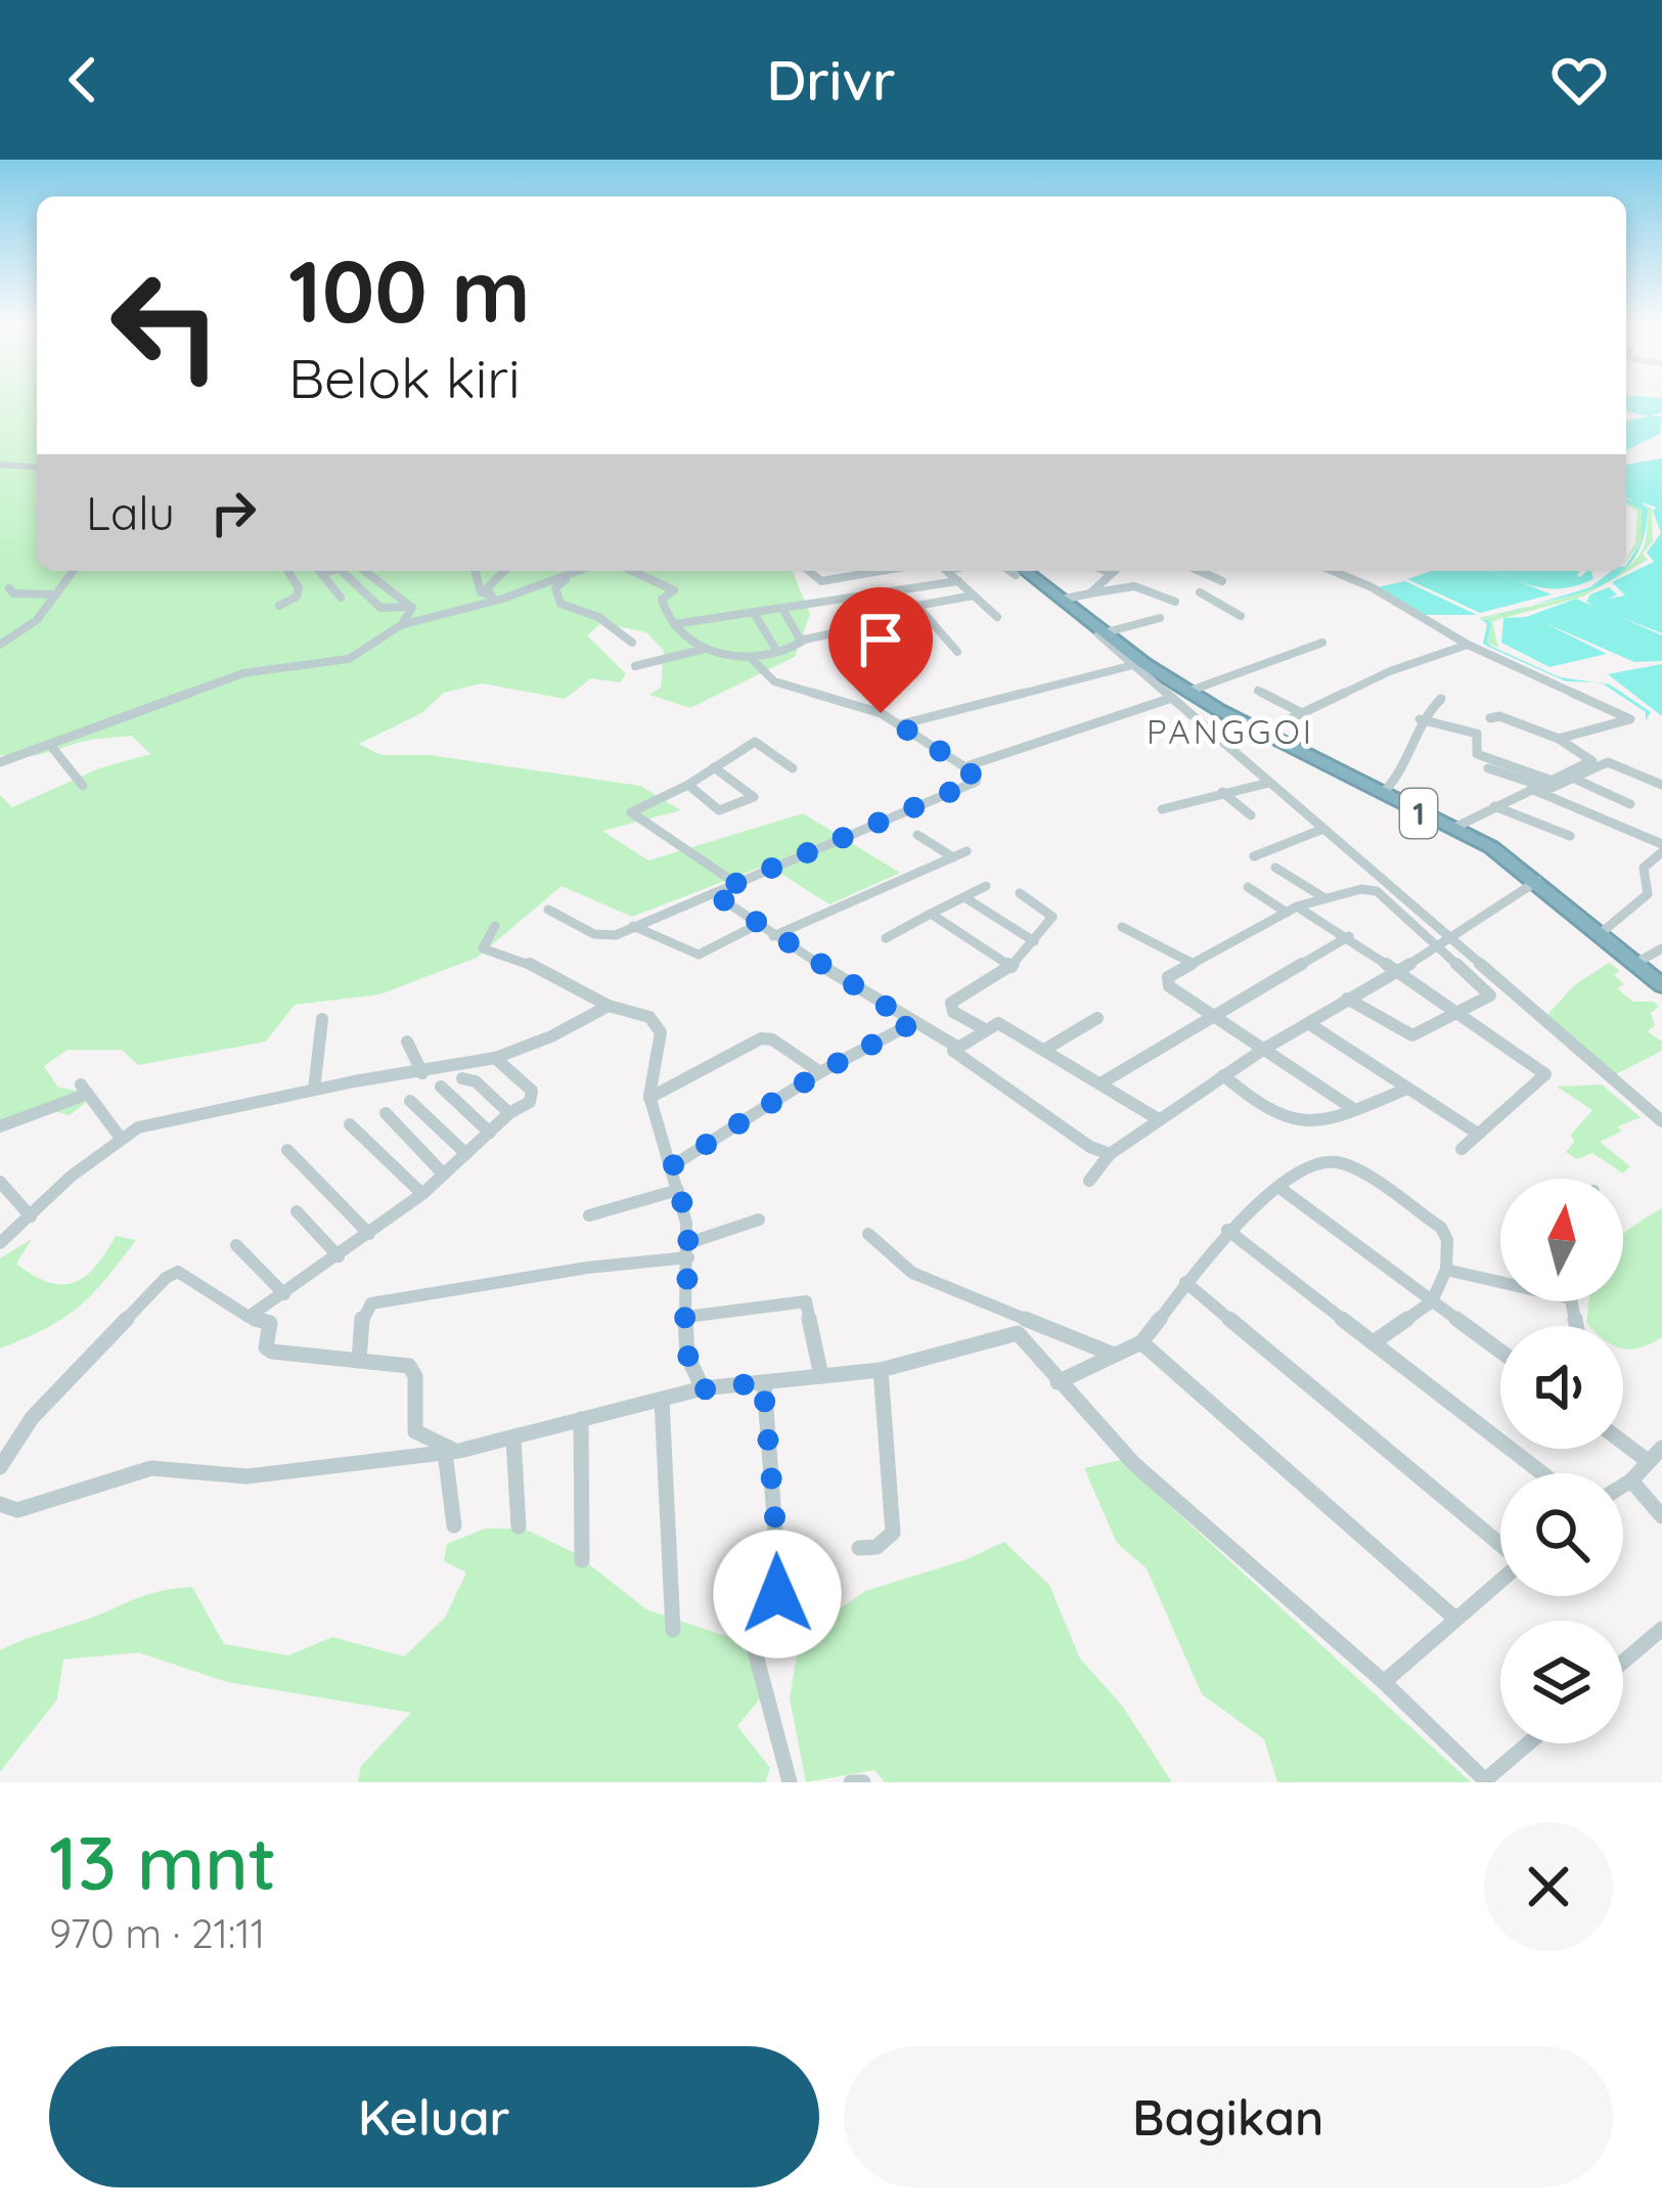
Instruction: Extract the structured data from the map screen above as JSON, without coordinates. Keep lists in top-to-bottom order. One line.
{"streets":{"highway":["1"]},"districts":["PANGGOI"],"north":"top","page":{"header":"Drivr","turn":["100 m","Belok kiri"],"then":"Lalu","heading":["13 mnt","970 m · 21:11"],"buttons":["Keluar","Bagikan"]}}
